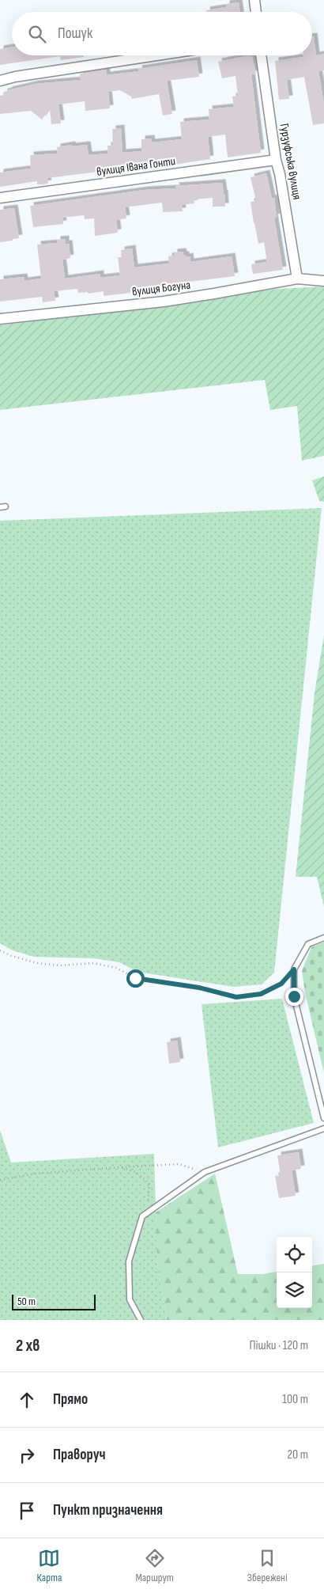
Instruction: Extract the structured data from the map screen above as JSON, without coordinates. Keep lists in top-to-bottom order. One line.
{"streets":{"street":["Гурзуфська вулиця","вулиця Івана Гонти","вулиця Богуна"]},"crossings":[["Гурзуфська вулиця","вулиця Івана Гонти"],["Гурзуфська вулиця","вулиця Богуна"]],"scale_bar":"50 m","page":{"search":"Пошук","scale":"50 m","heading":["2 хв","Пішки · 120 m"],"list":[["Прямо","100 m"],["Праворуч","20 m"],"Пункт призначення"],"nav":["Карта","Маршрут","Збережені"]}}
